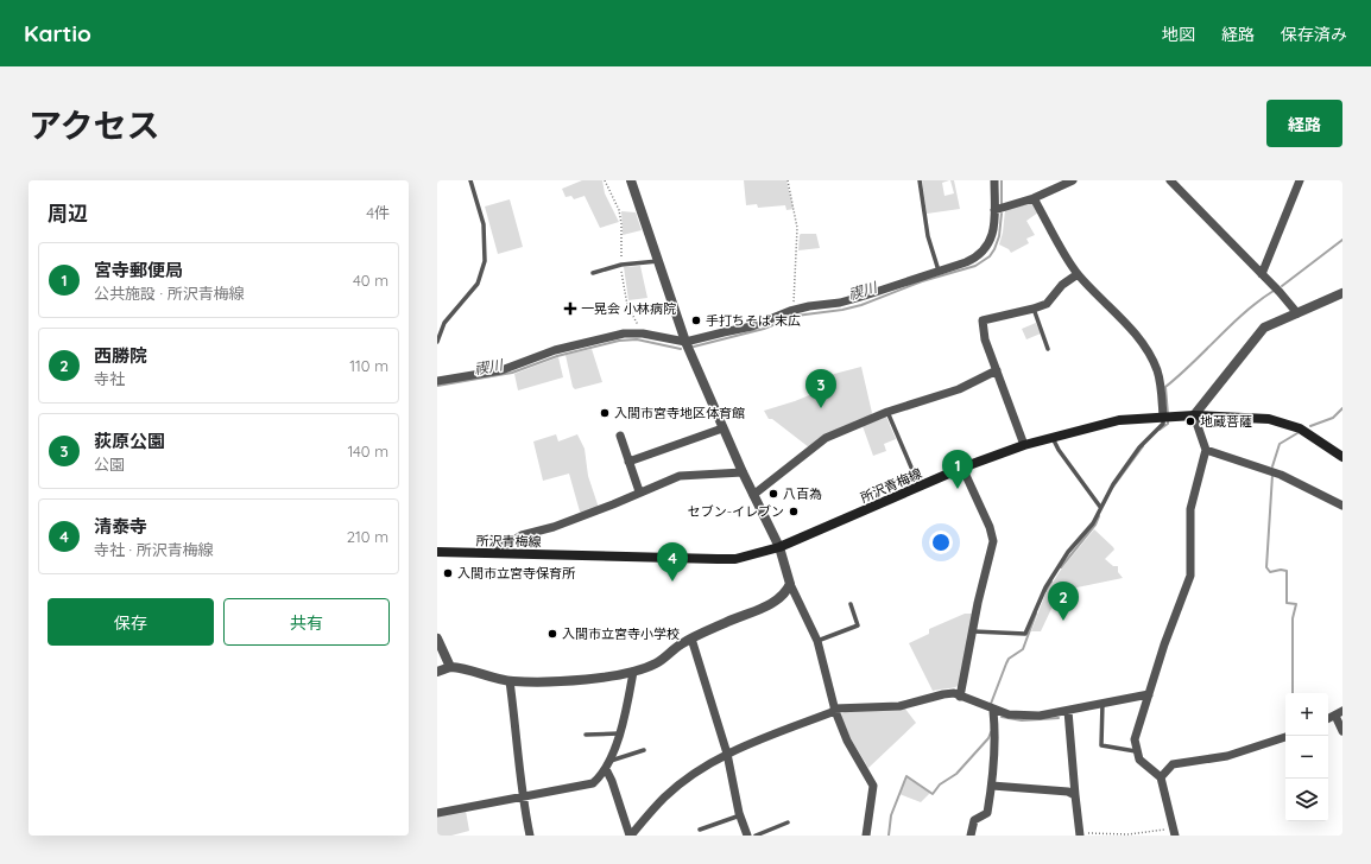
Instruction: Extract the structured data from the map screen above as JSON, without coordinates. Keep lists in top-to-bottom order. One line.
{"streets":{"main road":["所沢青梅線"]},"water":["禊川"],"places":{"health":["一晃会 小林病院"],"other":["手打ちそば 末広","入間市宮寺地区体育館","地蔵菩薩","八百為","セブン-イレブン","入間市立宮寺保育所","入間市立宮寺小学校"]},"page":{"header":"Kartio","nav":["地図","経路","保存済み"],"title":"アクセス","buttons":["経路",["保存","共有"]],"heading":["周辺","4件"],"list":[{"mark":"1","name":"宮寺郵便局","note":"公共施設 · 所沢青梅線","value":"40 m"},{"mark":"2","name":"西勝院","note":"寺社","value":"110 m"},{"mark":"3","name":"荻原公園","note":"公園","value":"140 m"},{"mark":"4","name":"清泰寺","note":"寺社 · 所沢青梅線","value":"210 m"}],"pins":["3","1","4","2"],"map_buttons":["+","−"]}}
